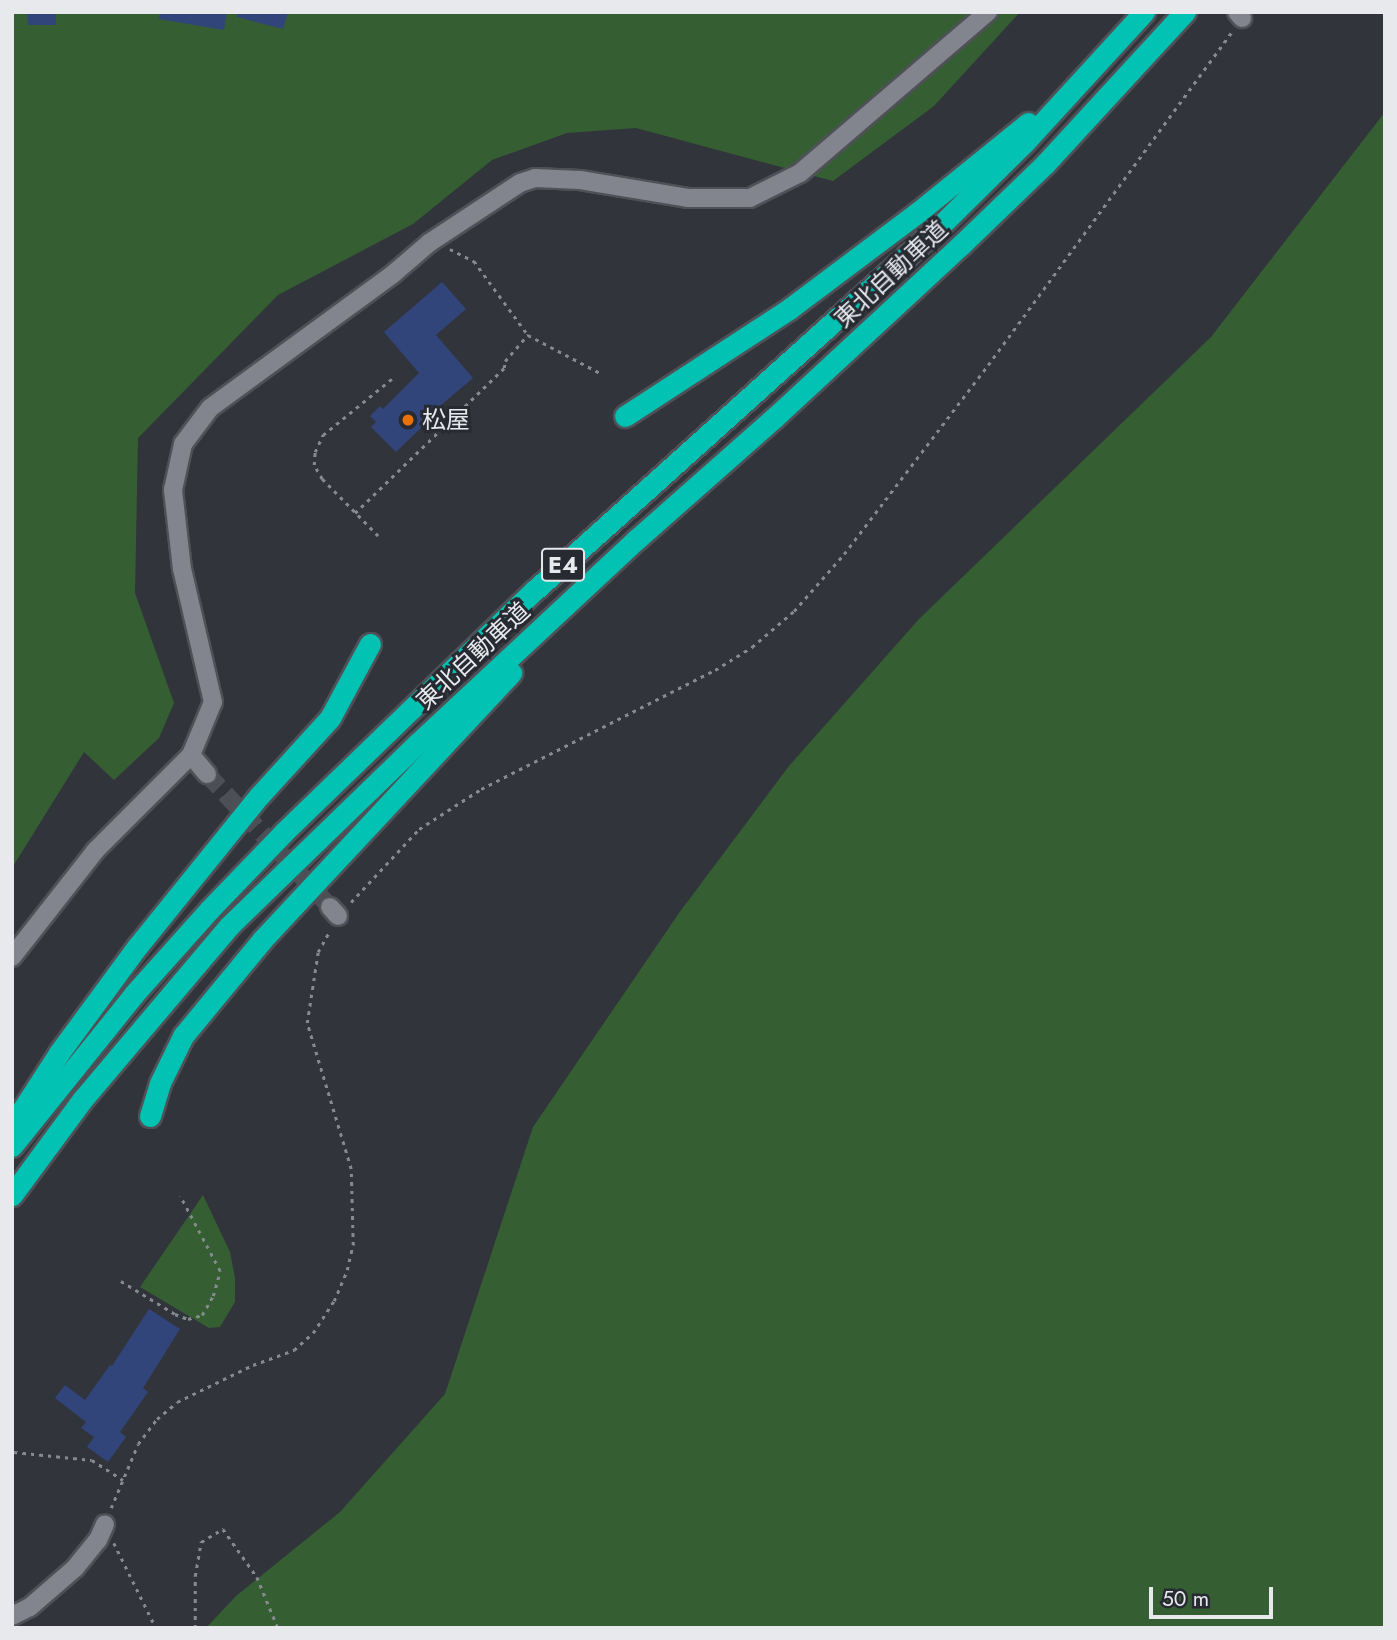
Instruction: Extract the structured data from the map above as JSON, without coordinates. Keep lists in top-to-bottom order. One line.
{"streets":{"highway":["東北自動車道","E4"]},"places":["松屋"],"scale_bar":"50 m"}
